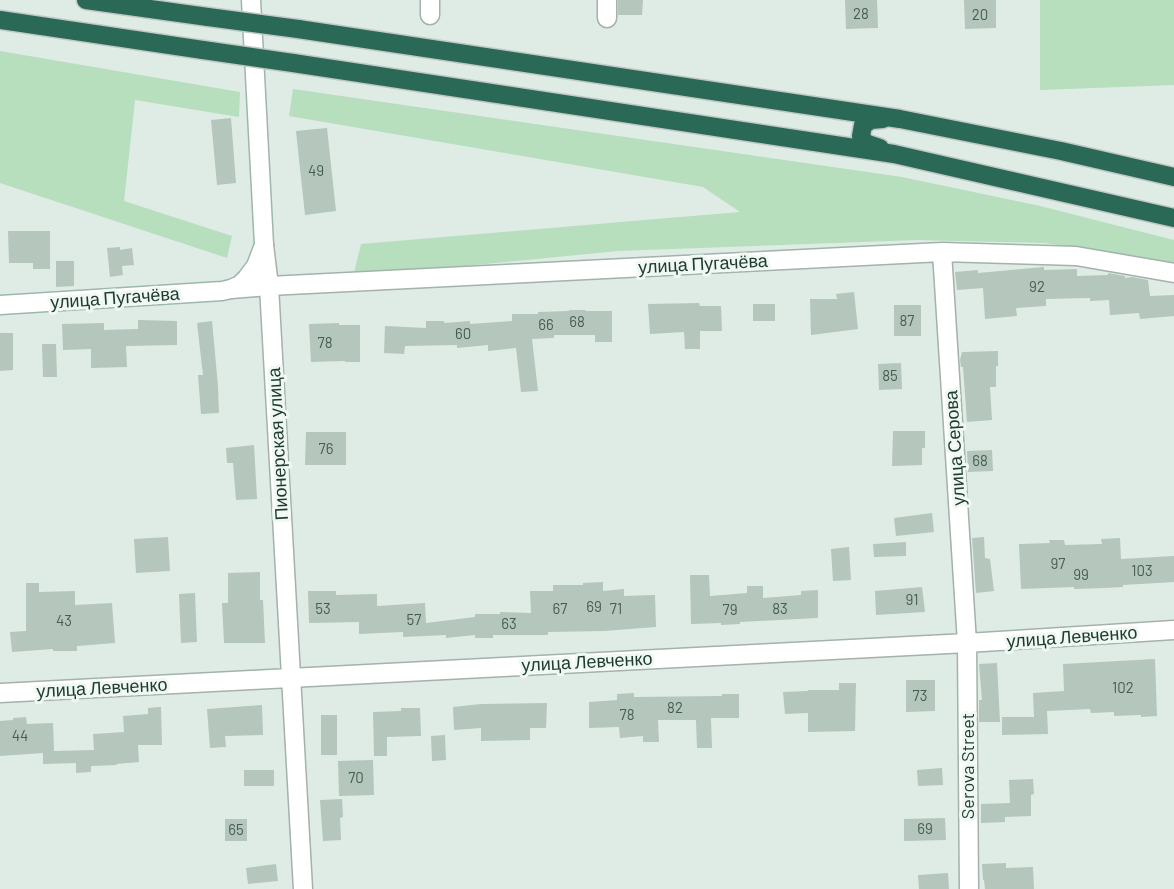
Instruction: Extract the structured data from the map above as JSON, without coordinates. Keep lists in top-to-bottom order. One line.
{"streets":{"street":["улица Пугачёва","Пионерская улица","улица Серова","улица Левченко","Serova Street"]},"crossings":[["улица Пугачёва","Пионерская улица"],["улица Пугачёва","улица Серова"],["Пионерская улица","улица Левченко"],["улица Серова","улица Левченко"],["улица Серова","Serova Street"],["улица Левченко","Serova Street"]],"house_numbers":["28","20","49","92","87","68","66","60","78","85","76","68","97","103","99","91","69","53","67","71","83","79","57","43","63","102","73","82","78","44","70","69","65"]}
